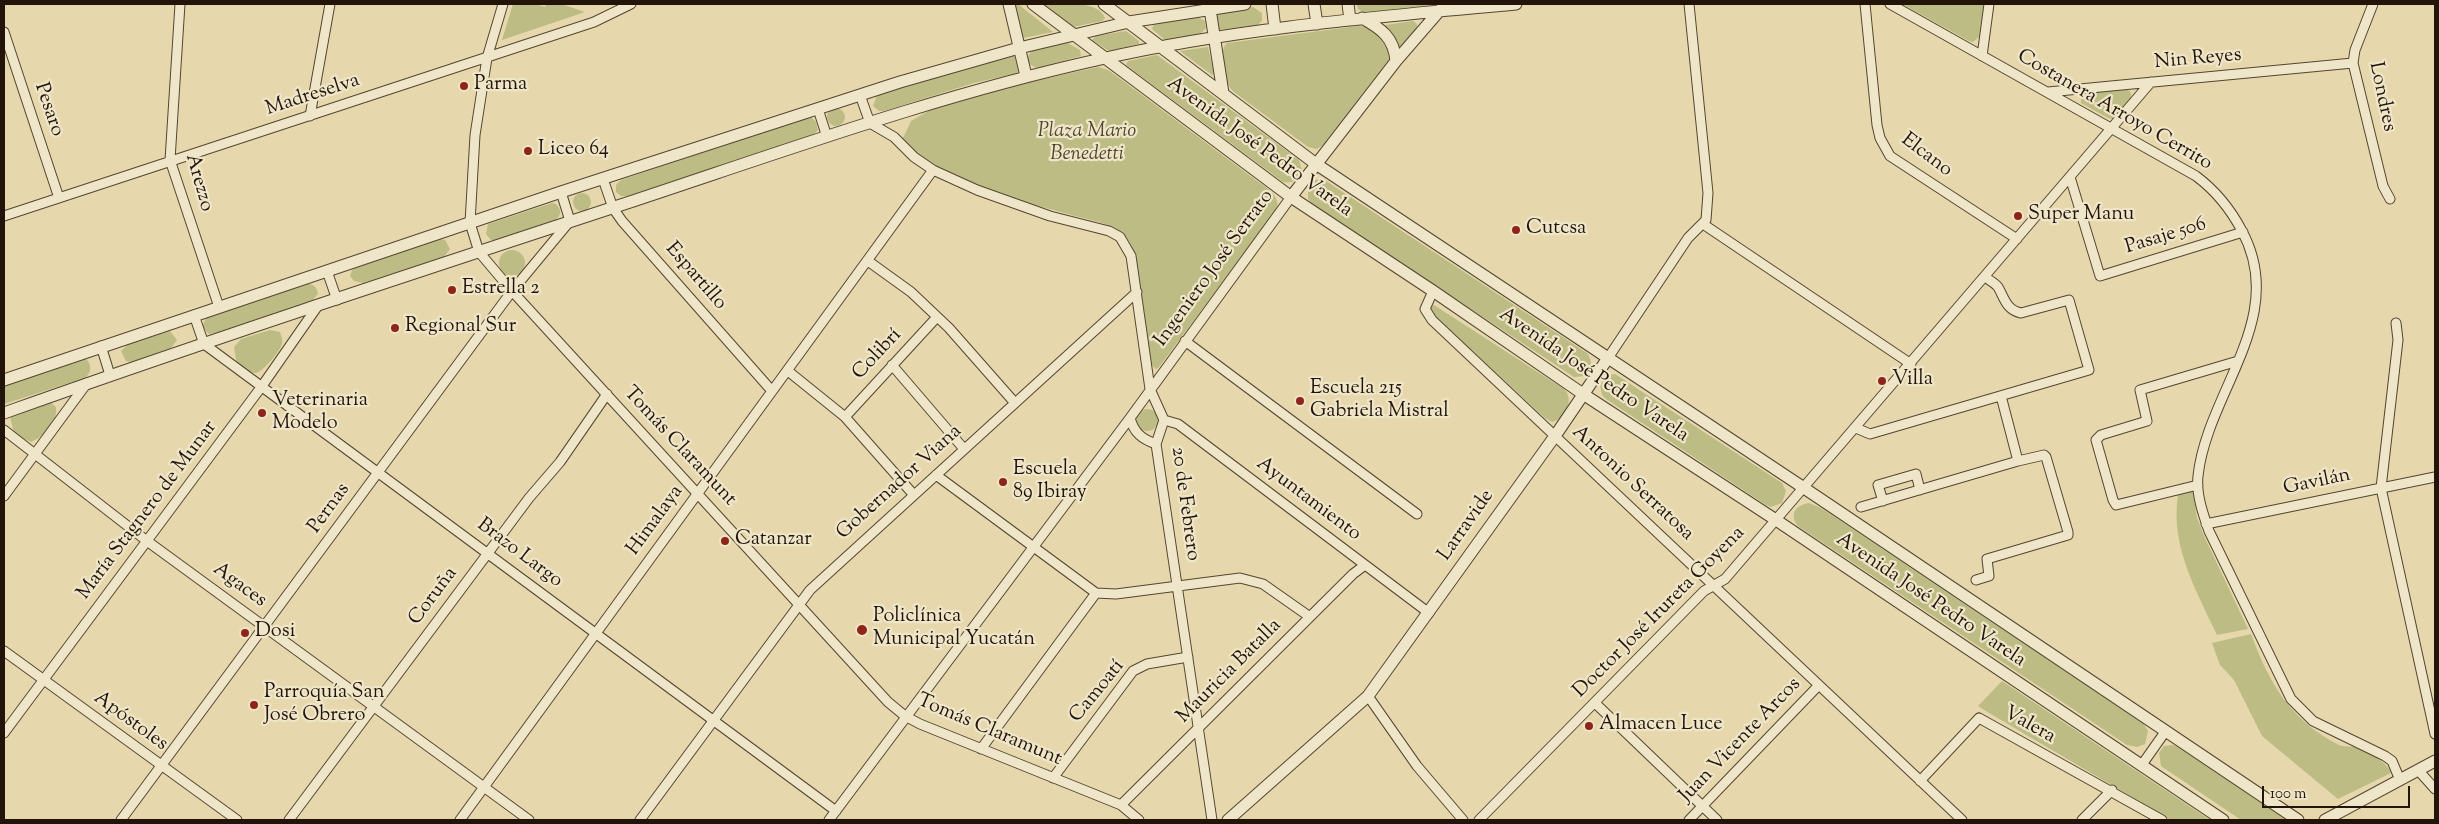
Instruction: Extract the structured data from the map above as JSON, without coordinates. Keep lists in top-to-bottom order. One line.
{"streets":{"street":["Nin Reyes","Madreselva","Londres","Pesaro","Costanera Arroyo Cerrito","Avenida José Pedro Varela","Elcano","Arezzo","Pasaje 506","Ingeniero José Serrato","Espartillo","Colibrí","Tomás Claramunt","Gobernador Viana","Gavilán","Antonio Serratosa","Ayuntamiento","20 de Febrero","Pernas","María Stagnero de Munar","Himalaya","Larravide","Brazo Largo","Agaces","Coruña","Doctor José Irureta Goyena","Mauricia Batalla","Camoatí","Apóstoles","Valera","Juan Vicente Arcos"]},"crossings":[["Nin Reyes","Londres"],["Nin Reyes","Costanera Arroyo Cerrito"],["Nin Reyes","Doctor José Irureta Goyena"],["Madreselva","Pesaro"],["Madreselva","Arezzo"],["Costanera Arroyo Cerrito","Pasaje 506"],["Costanera Arroyo Cerrito","Gavilán"],["Costanera Arroyo Cerrito","Doctor José Irureta Goyena"],["Avenida José Pedro Varela","Ingeniero José Serrato"],["Avenida José Pedro Varela","Antonio Serratosa"],["Avenida José Pedro Varela","Larravide"],["Avenida José Pedro Varela","Doctor José Irureta Goyena"],["Elcano","Doctor José Irureta Goyena"],["Pasaje 506","Doctor José Irureta Goyena"],["Ingeniero José Serrato","Tomás Claramunt"],["Ingeniero José Serrato","20 de Febrero"],["Ingeniero José Serrato","Brazo Largo"],["Espartillo","Himalaya"],["Tomás Claramunt","Gobernador Viana"],["Tomás Claramunt","Pernas"],["Tomás Claramunt","Himalaya"],["Tomás Claramunt","Coruña"],["Tomás Claramunt","Mauricia Batalla"],["Tomás Claramunt","Camoatí"],["Gobernador Viana","20 de Febrero"],["Gobernador Viana","Brazo Largo"],["Antonio Serratosa","Larravide"],["Antonio Serratosa","Doctor José Irureta Goyena"],["Antonio Serratosa","Valera"],["Antonio Serratosa","Juan Vicente Arcos"],["Ayuntamiento","20 de Febrero"],["Ayuntamiento","Larravide"],["Ayuntamiento","Mauricia Batalla"],["20 de Febrero","Himalaya"],["20 de Febrero","Mauricia Batalla"],["20 de Febrero","Camoatí"],["Pernas","Brazo Largo"],["Pernas","Agaces"],["Pernas","Apóstoles"],["María Stagnero de Munar","Brazo Largo"],["María Stagnero de Munar","Agaces"],["María Stagnero de Munar","Apóstoles"],["Himalaya","Brazo Largo"],["Himalaya","Agaces"],["Brazo Largo","Coruña"],["Agaces","Coruña"]],"parks":["Plaza Mario Benedetti"],"places":["Parma","Liceo 64","Super Manu","Cutcsa","Estrella 2","Regional Sur","Villa","Escuela 215 Gabriela Mistral","Veterinaria Modelo","Escuela 89 Ibiray","Catanzar","Policlínica Municipal Yucatán","Dosi","Parroquía San José Obrero","Almacen Luce"],"scale_bar":"100 m"}
